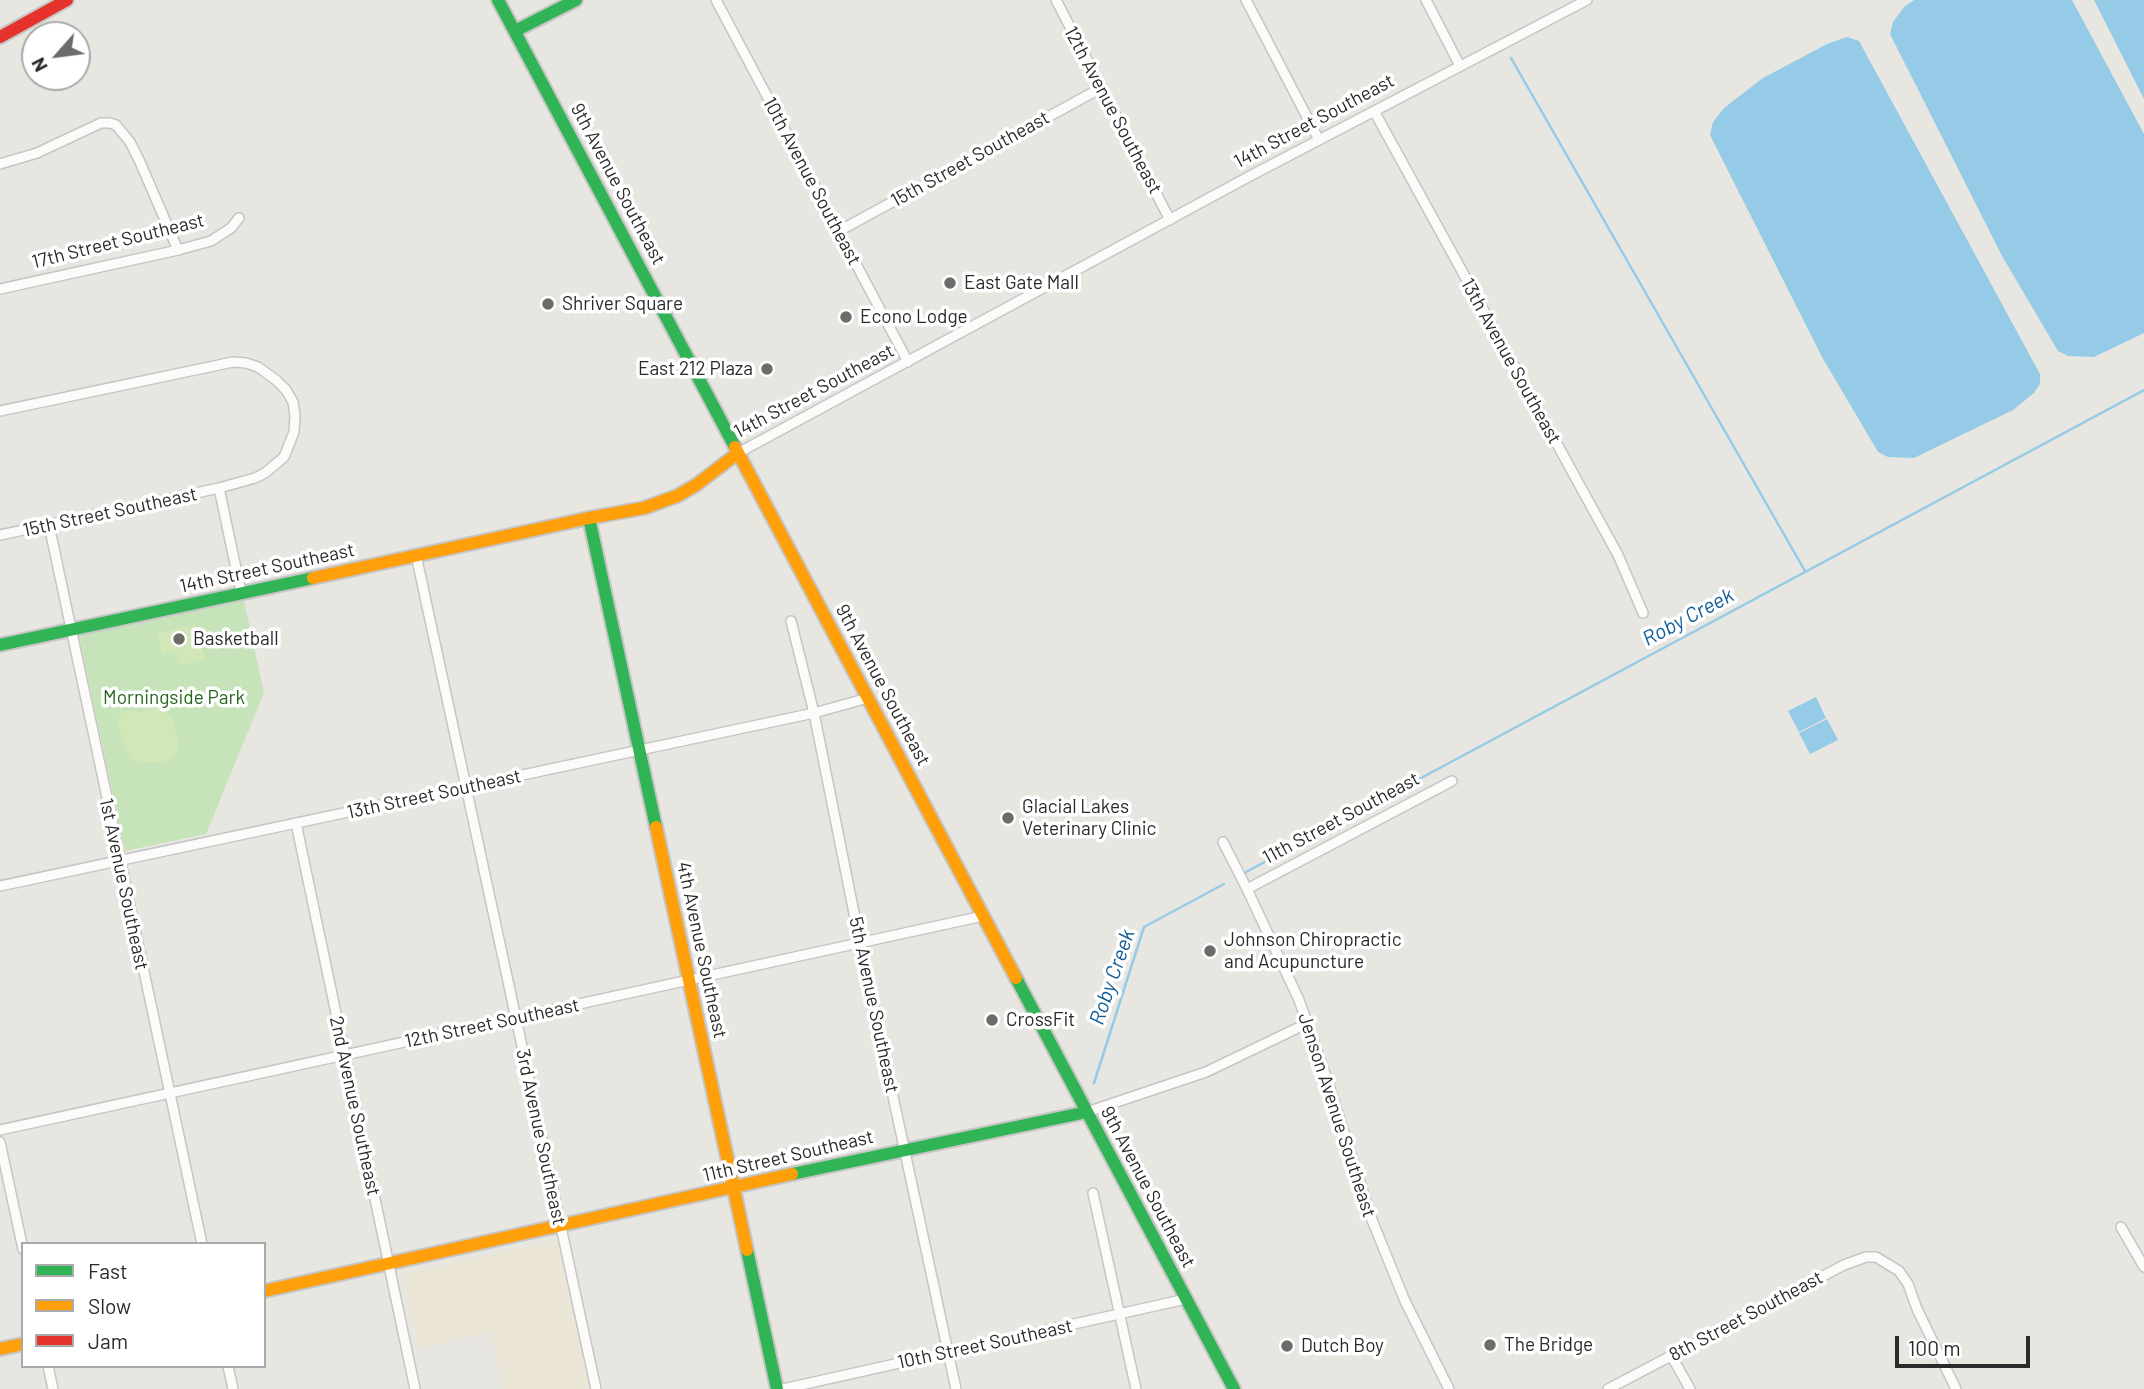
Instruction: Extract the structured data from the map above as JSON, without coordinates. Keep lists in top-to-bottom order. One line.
{"streets":{"street":["12th Avenue Southeast","14th Street Southeast","15th Street Southeast","10th Avenue Southeast","9th Avenue Southeast","17th Street Southeast","13th Avenue Southeast","13th Street Southeast","11th Street Southeast","1st Avenue Southeast","4th Avenue Southeast","5th Avenue Southeast","12th Street Southeast","2nd Avenue Southeast","Jenson Avenue Southeast","3rd Avenue Southeast","8th Street Southeast","10th Street Southeast"]},"crossings":[["12th Avenue Southeast","14th Street Southeast"],["12th Avenue Southeast","15th Street Southeast"],["14th Street Southeast","10th Avenue Southeast"],["14th Street Southeast","9th Avenue Southeast"],["14th Street Southeast","13th Avenue Southeast"],["14th Street Southeast","1st Avenue Southeast"],["14th Street Southeast","4th Avenue Southeast"],["14th Street Southeast","3rd Avenue Southeast"],["15th Street Southeast","10th Avenue Southeast"],["15th Street Southeast","1st Avenue Southeast"],["9th Avenue Southeast","13th Street Southeast"],["9th Avenue Southeast","11th Street Southeast"],["9th Avenue Southeast","12th Street Southeast"],["9th Avenue Southeast","10th Street Southeast"],["13th Street Southeast","1st Avenue Southeast"],["13th Street Southeast","4th Avenue Southeast"],["13th Street Southeast","5th Avenue Southeast"],["13th Street Southeast","2nd Avenue Southeast"],["13th Street Southeast","3rd Avenue Southeast"],["11th Street Southeast","4th Avenue Southeast"],["11th Street Southeast","5th Avenue Southeast"],["11th Street Southeast","2nd Avenue Southeast"],["11th Street Southeast","Jenson Avenue Southeast"],["11th Street Southeast","3rd Avenue Southeast"],["1st Avenue Southeast","12th Street Southeast"],["4th Avenue Southeast","12th Street Southeast"],["5th Avenue Southeast","12th Street Southeast"],["5th Avenue Southeast","10th Street Southeast"],["12th Street Southeast","2nd Avenue Southeast"],["12th Street Southeast","3rd Avenue Southeast"]],"water":["Roby Creek"],"parks":["Morningside Park"],"places":["East Gate Mall","Shriver Square","Econo Lodge","East 212 Plaza","Basketball","Glacial Lakes Veterinary Clinic","Johnson Chiropractic and Acupuncture","CrossFit","The Bridge","Dutch Boy"],"legend":["Fast","Slow","Jam"],"scale_bar":"100 m","north":"bottom left"}
